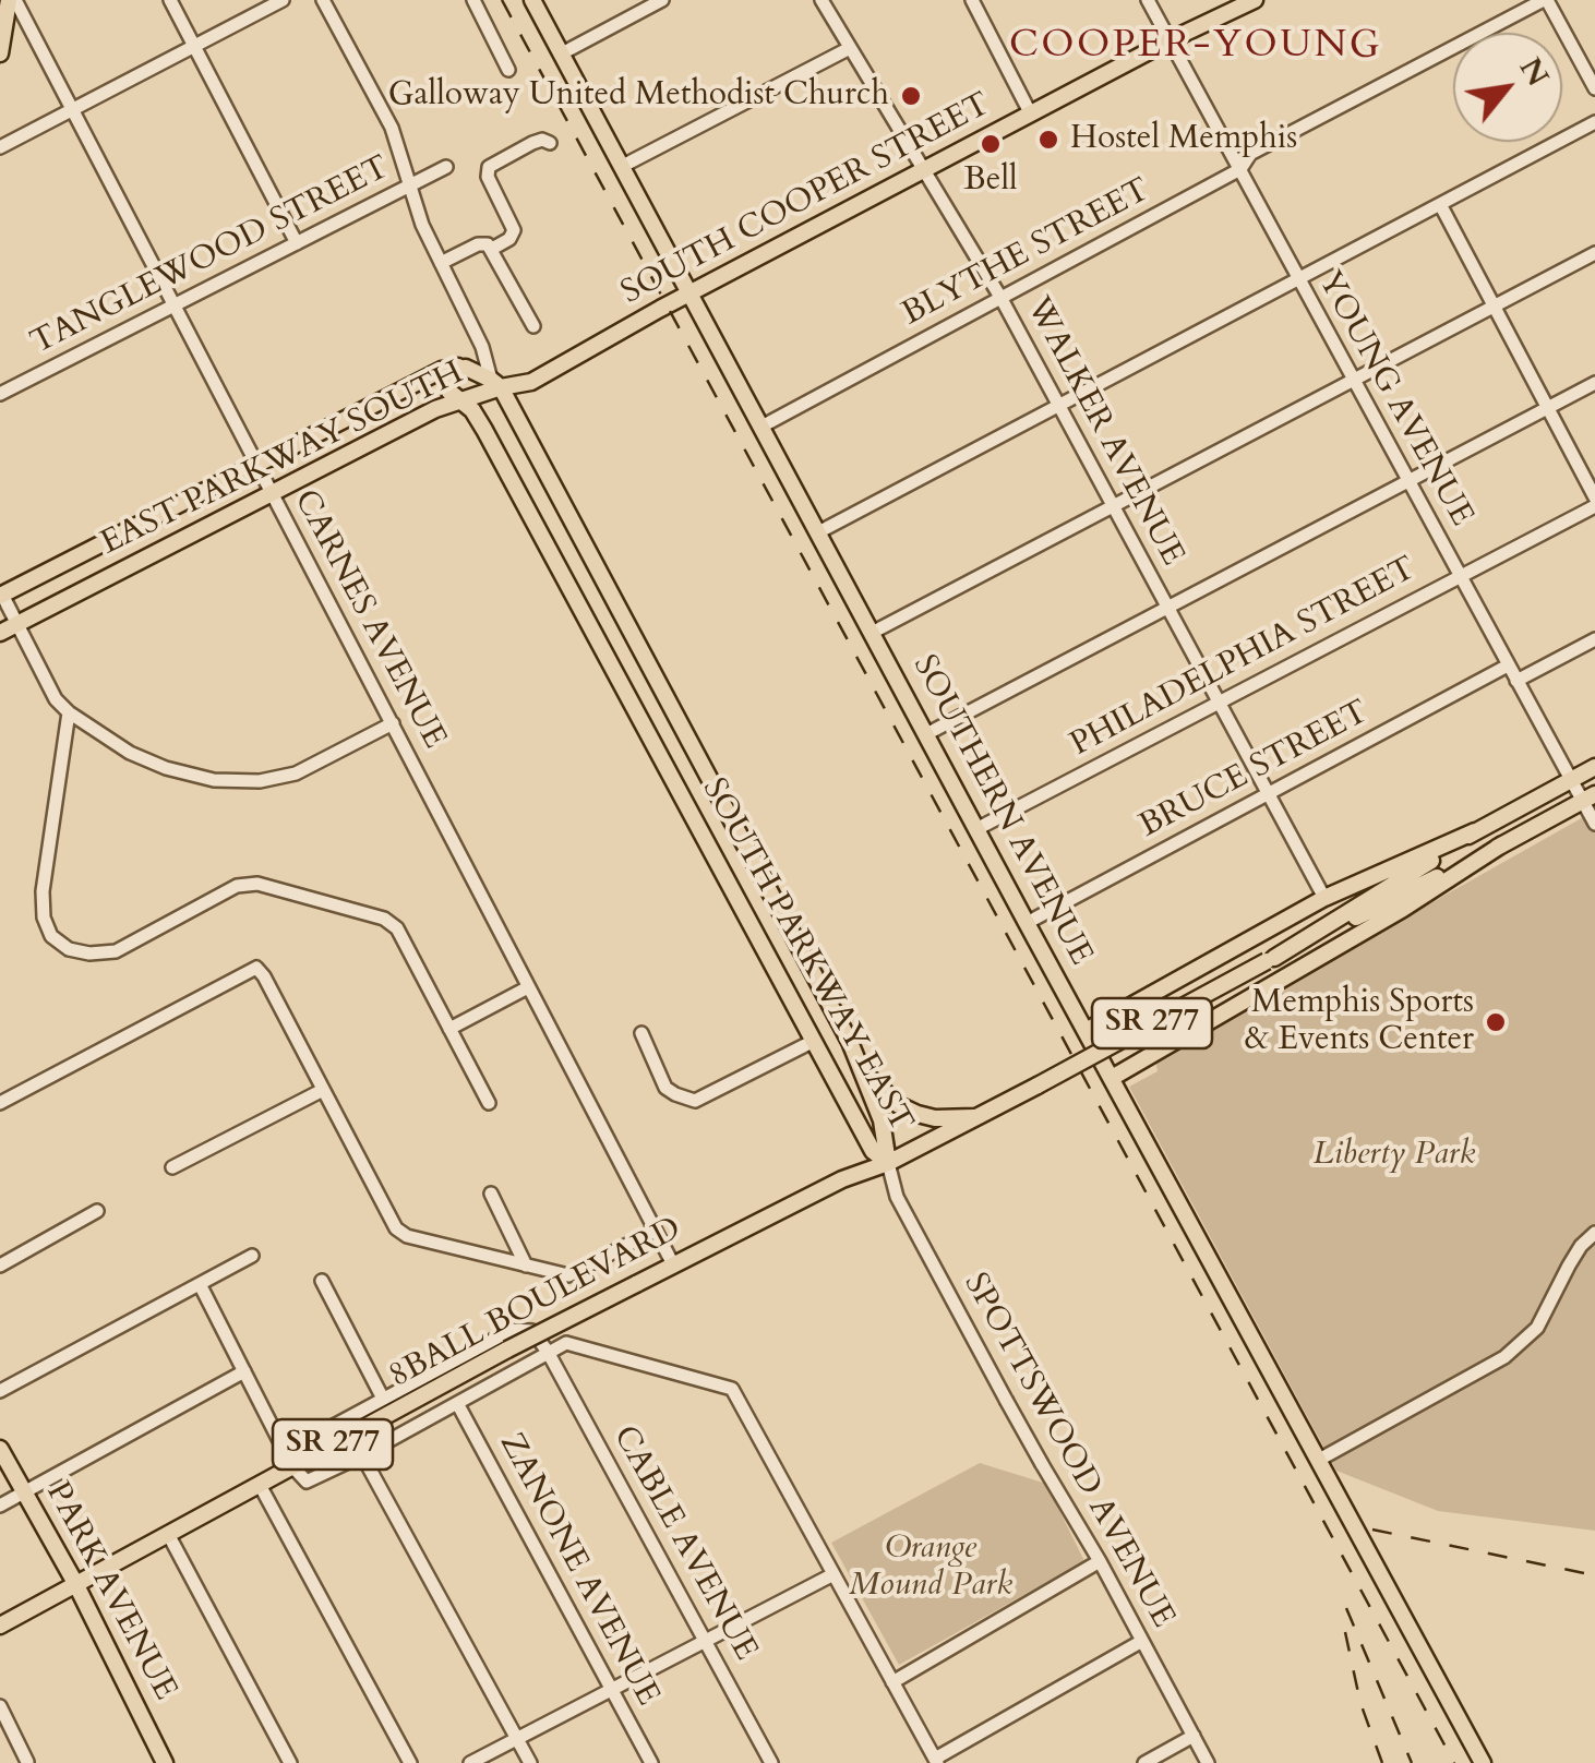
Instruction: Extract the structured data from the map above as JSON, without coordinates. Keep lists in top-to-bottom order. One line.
{"streets":{"main road":["SOUTH COOPER STREET","EAST PARKWAY SOUTH","SOUTHERN AVENUE","SOUTH PARKWAY EAST","SR 277","8BALL BOULEVARD","PARK AVENUE"],"street":["BLYTHE STREET","TANGLEWOOD STREET","YOUNG AVENUE","WALKER AVENUE","CARNES AVENUE","PHILADELPHIA STREET","BRUCE STREET","SPOTTSWOOD AVENUE","CABLE AVENUE","ZANONE AVENUE"]},"crossings":[["SOUTH COOPER STREET","YOUNG AVENUE"],["SOUTH COOPER STREET","WALKER AVENUE"],["SOUTH COOPER STREET","EAST PARKWAY SOUTH"],["SOUTH COOPER STREET","SOUTHERN AVENUE"],["SOUTH COOPER STREET","SOUTH PARKWAY EAST"],["BLYTHE STREET","YOUNG AVENUE"],["BLYTHE STREET","WALKER AVENUE"],["BLYTHE STREET","SOUTHERN AVENUE"],["TANGLEWOOD STREET","CARNES AVENUE"],["YOUNG AVENUE","PHILADELPHIA STREET"],["YOUNG AVENUE","BRUCE STREET"],["YOUNG AVENUE","SR 277"],["WALKER AVENUE","PHILADELPHIA STREET"],["WALKER AVENUE","BRUCE STREET"],["EAST PARKWAY SOUTH","CARNES AVENUE"],["EAST PARKWAY SOUTH","SOUTH PARKWAY EAST"],["CARNES AVENUE","8BALL BOULEVARD"],["PHILADELPHIA STREET","SOUTHERN AVENUE"],["BRUCE STREET","SOUTHERN AVENUE"],["SOUTH PARKWAY EAST","SR 277"],["SOUTH PARKWAY EAST","8BALL BOULEVARD"],["SOUTH PARKWAY EAST","SPOTTSWOOD AVENUE"],["SR 277","8BALL BOULEVARD"],["SR 277","SPOTTSWOOD AVENUE"],["SR 277","PARK AVENUE"],["8BALL BOULEVARD","SPOTTSWOOD AVENUE"]],"districts":["COOPER-YOUNG"],"parks":["Liberty Park","Orange Mound Park"],"places":["Galloway United Methodist Church","Hostel Memphis","Bell","Memphis Sports & Events Center"],"north":"top right"}
